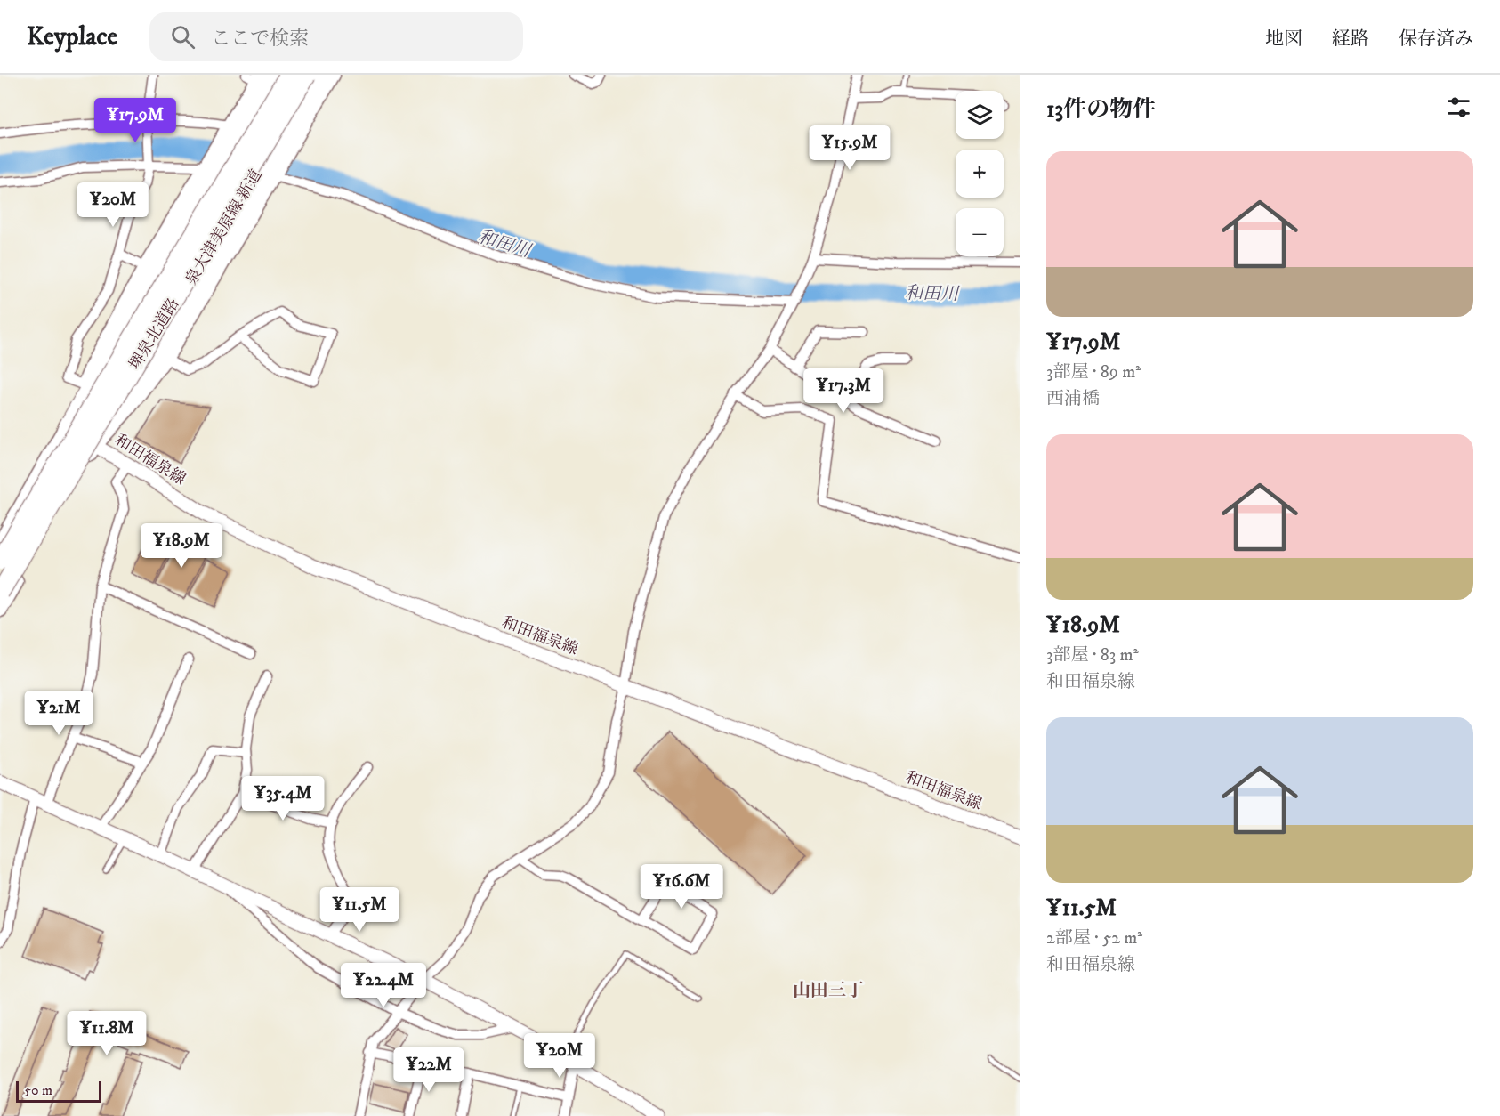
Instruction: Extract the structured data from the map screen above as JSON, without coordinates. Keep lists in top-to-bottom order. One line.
{"streets":{"highway":["堺泉北道路"],"main road":["泉大津美原線 新道","和田福泉線"]},"districts":["山田三丁"],"water":["和田川"],"scale_bar":"50 m","page":{"header":"Keyplace","search":"ここで検索","nav":["地図","経路","保存済み"],"heading":"13件の物件","map_buttons":["+","−"],"price":["¥17.9M","¥15.9M","¥20M","¥17.3M","¥18.9M","¥21M","¥35.4M","¥16.6M","¥11.5M","¥22.4M","¥11.8M","¥20M","¥22M"],"list":[{"name":"¥17.9M","note":"3部屋 · 89 m² · 西浦橋"},{"name":"¥18.9M","note":"3部屋 · 83 m² · 和田福泉線"},{"name":"¥11.5M","note":"2部屋 · 52 m² · 和田福泉線"}],"scale":"50 m"}}
